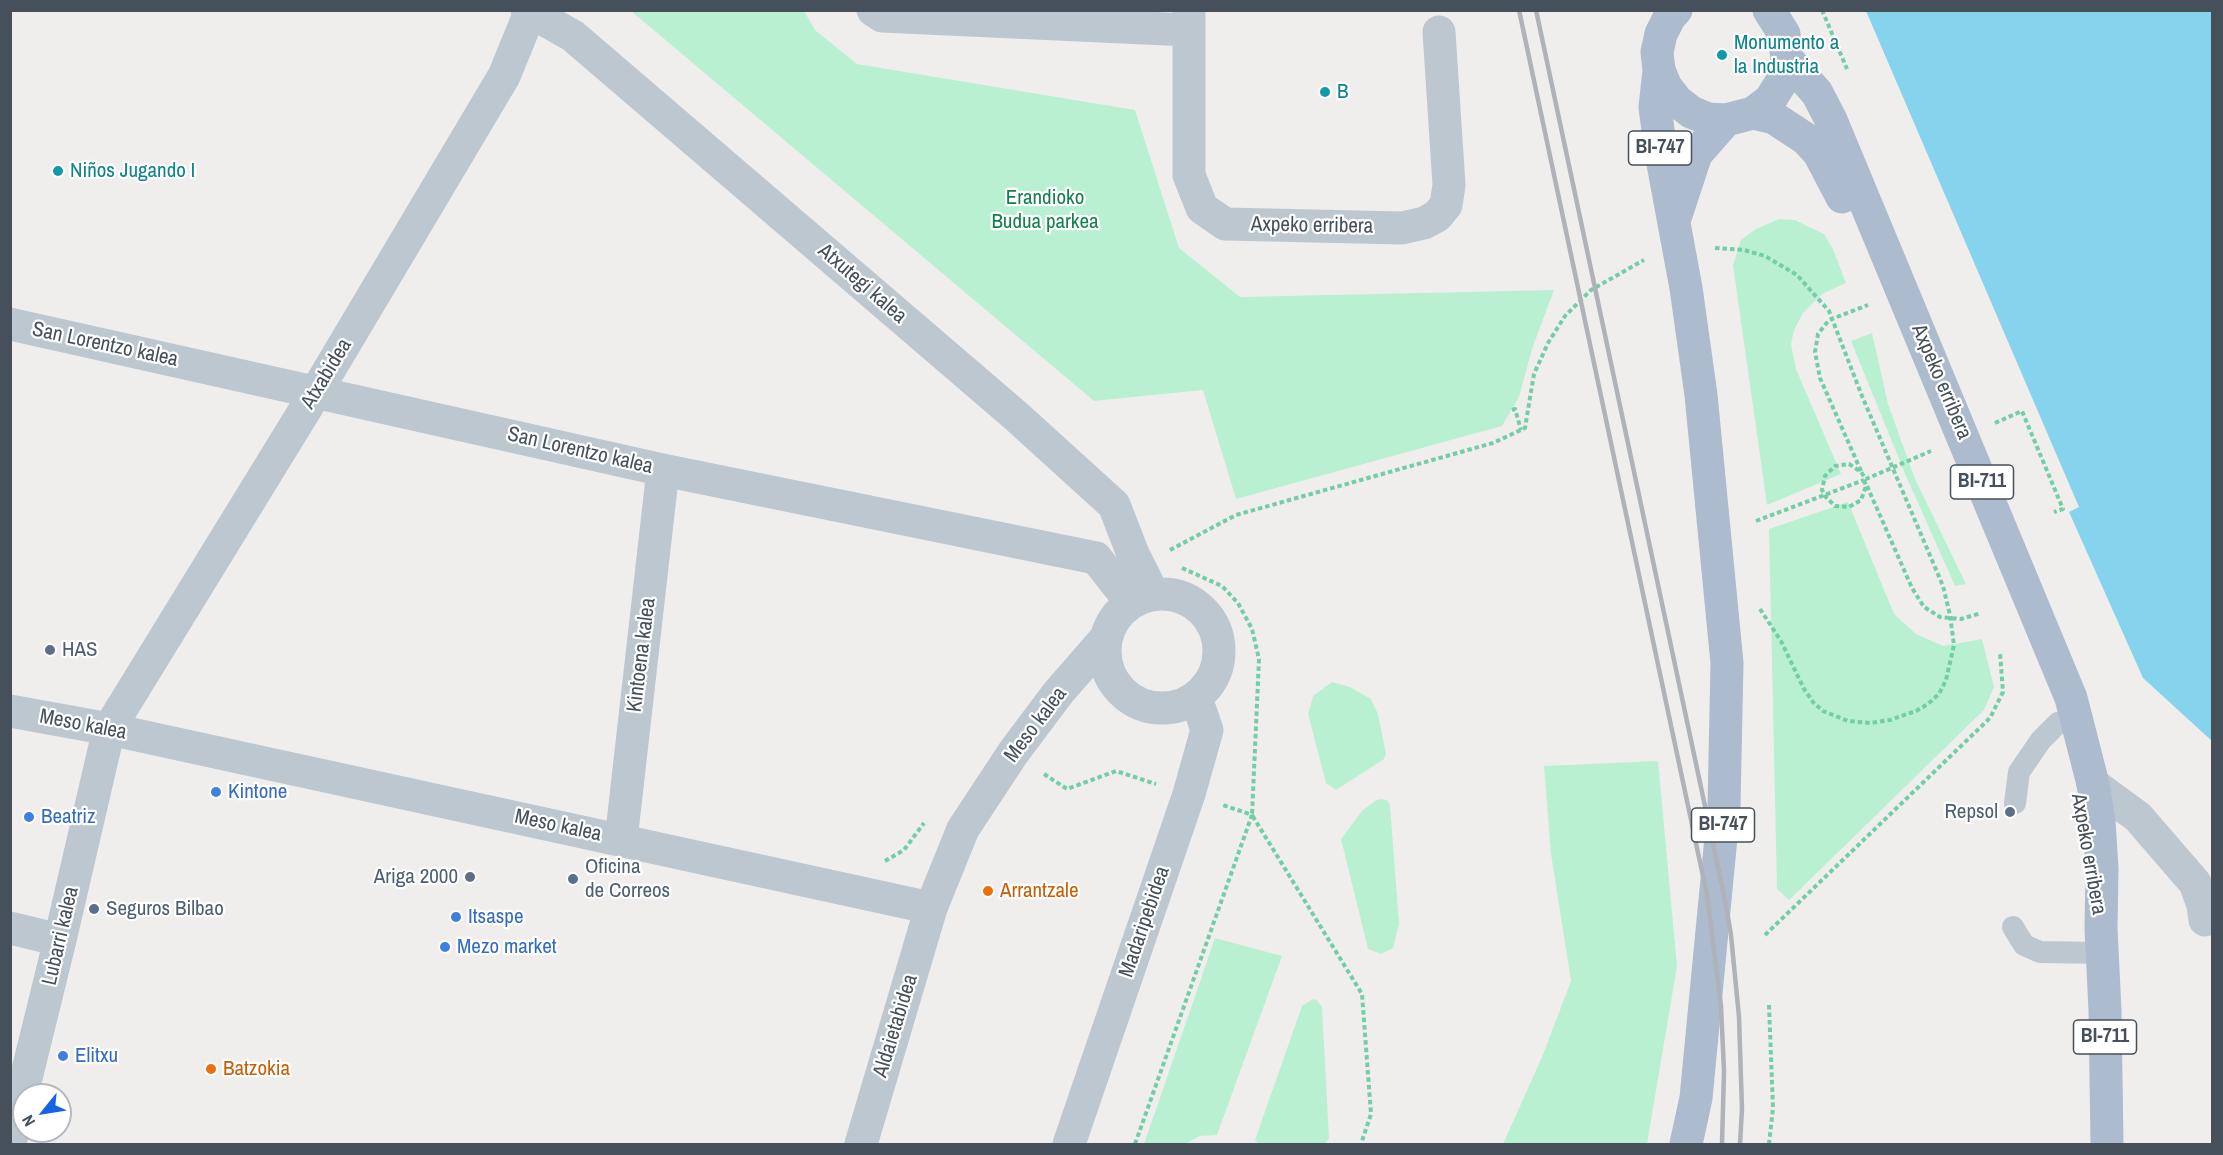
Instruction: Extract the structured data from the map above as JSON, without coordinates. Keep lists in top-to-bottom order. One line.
{"streets":{"main road":["BI-747","Axpeko erribera","BI-711"],"street":["Atxutegi kalea","San Lorentzo kalea","Atxabidea","Kintoena kalea","Meso kalea","Madaripebidea","Lubarri kalea","Aldaietabidea"]},"crossings":[["BI-747","Axpeko erribera"],["BI-747","BI-711"],["Axpeko erribera","BI-711"],["Atxutegi kalea","San Lorentzo kalea"],["Atxutegi kalea","Atxabidea"],["Atxutegi kalea","Meso kalea"],["Atxutegi kalea","Madaripebidea"],["San Lorentzo kalea","Atxabidea"],["San Lorentzo kalea","Kintoena kalea"],["San Lorentzo kalea","Meso kalea"],["San Lorentzo kalea","Madaripebidea"],["Atxabidea","Meso kalea"],["Atxabidea","Lubarri kalea"],["Kintoena kalea","Meso kalea"],["Meso kalea","Madaripebidea"],["Meso kalea","Lubarri kalea"],["Meso kalea","Aldaietabidea"]],"parks":["Erandioko Budua parkea"],"places":["Monumento a la Industria","B","Niños Jugando I","HAS","Kintone","Repsol","Beatriz","Ariga 2000","Oficina de Correos","Arrantzale","Seguros Bilbao","Itsaspe","Mezo market","Elitxu","Batzokia"],"north":"bottom left"}
